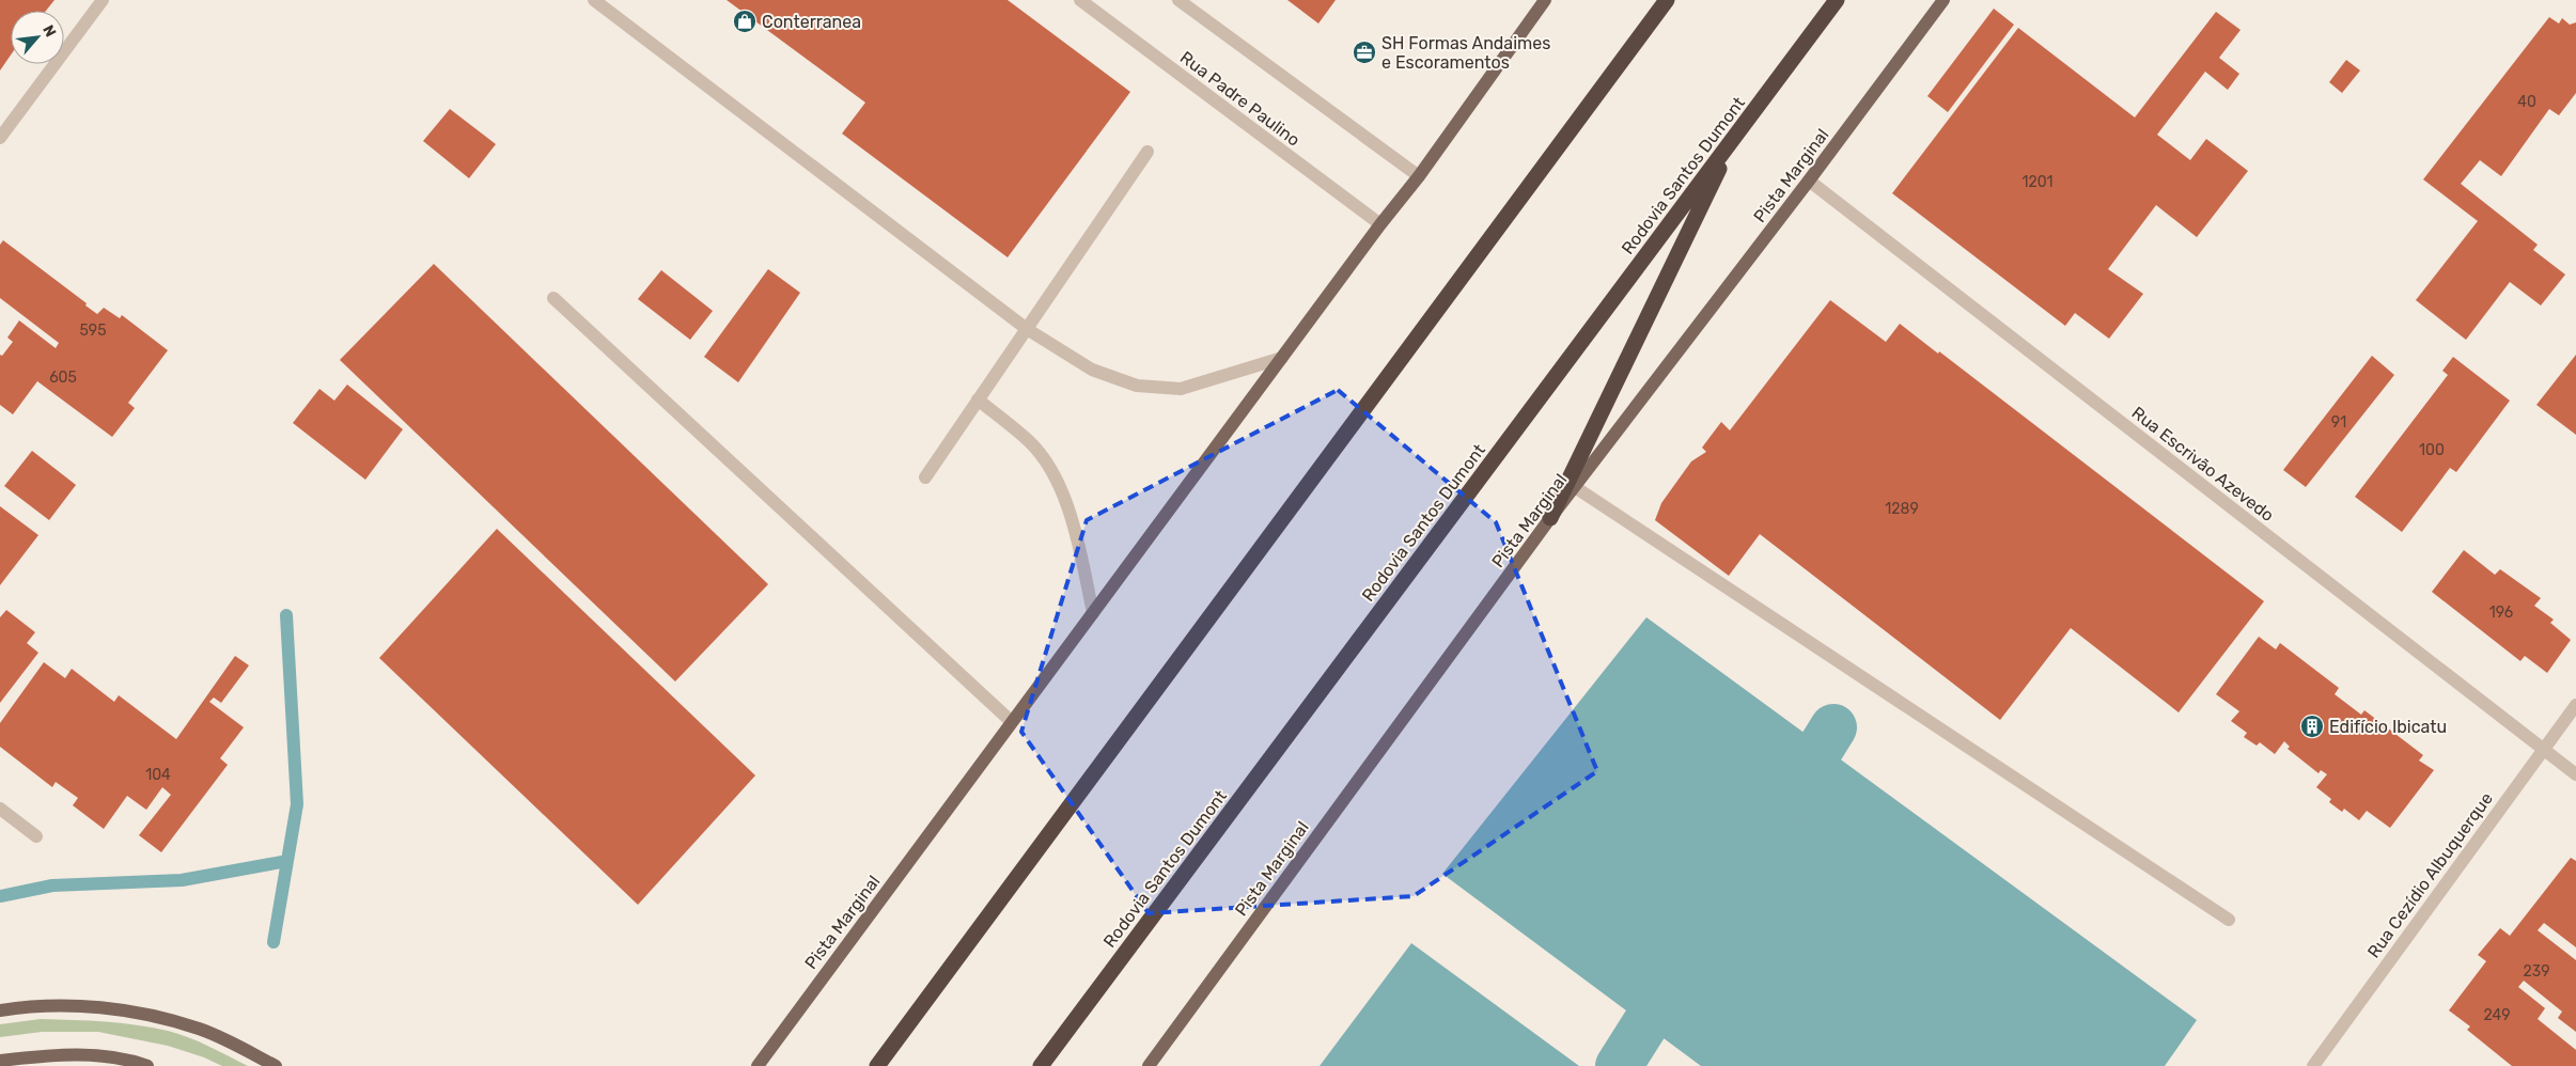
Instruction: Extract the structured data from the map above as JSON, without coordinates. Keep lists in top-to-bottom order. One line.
{"streets":{"highway":["Rodovia Santos Dumont"],"main road":["Pista Marginal"],"street":["Rua Padre Paulino","Rua Escrivão Azevedo","Rua Cezídio Albuquerque"]},"crossings":[["Rua Padre Paulino","Pista Marginal"],["Pista Marginal","Rua Escrivão Azevedo"],["Rua Escrivão Azevedo","Rua Cezídio Albuquerque"]],"places":{"shop":["Conterranea"],"office":["SH Formas Andaimes e Escoramentos"],"building":["Edifício Ibicatu"]},"house_numbers":["40","1201","595","605","91","100","1289","196","104","239","249"],"north":"top right"}
